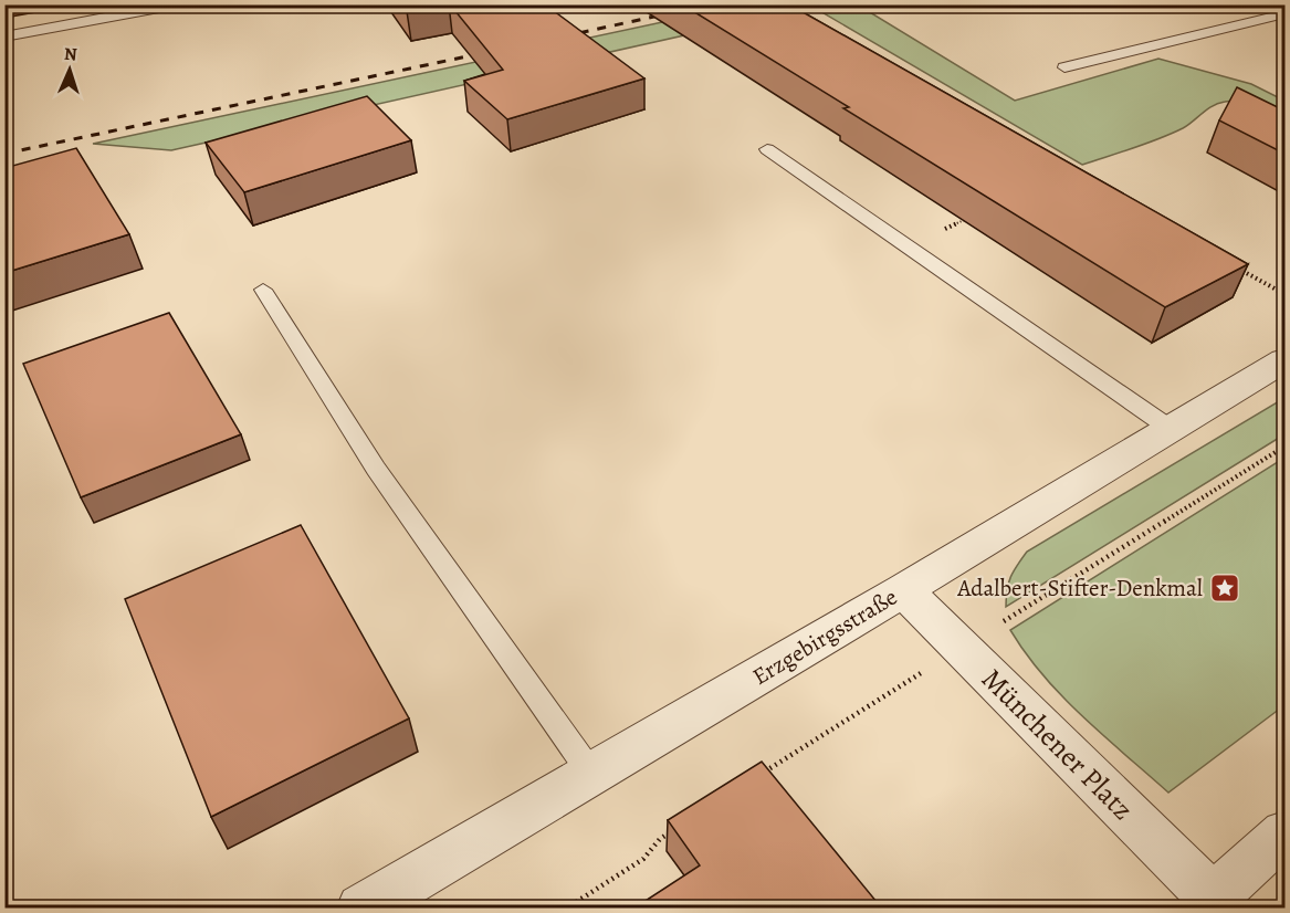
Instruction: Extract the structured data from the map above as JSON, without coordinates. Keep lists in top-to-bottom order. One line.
{"streets":{"street":["Erzgebirgsstraße","Münchener Platz"]},"crossings":[["Erzgebirgsstraße","Münchener Platz"]],"places":{"place":["Adalbert-Stifter-Denkmal"]},"north":"top"}
